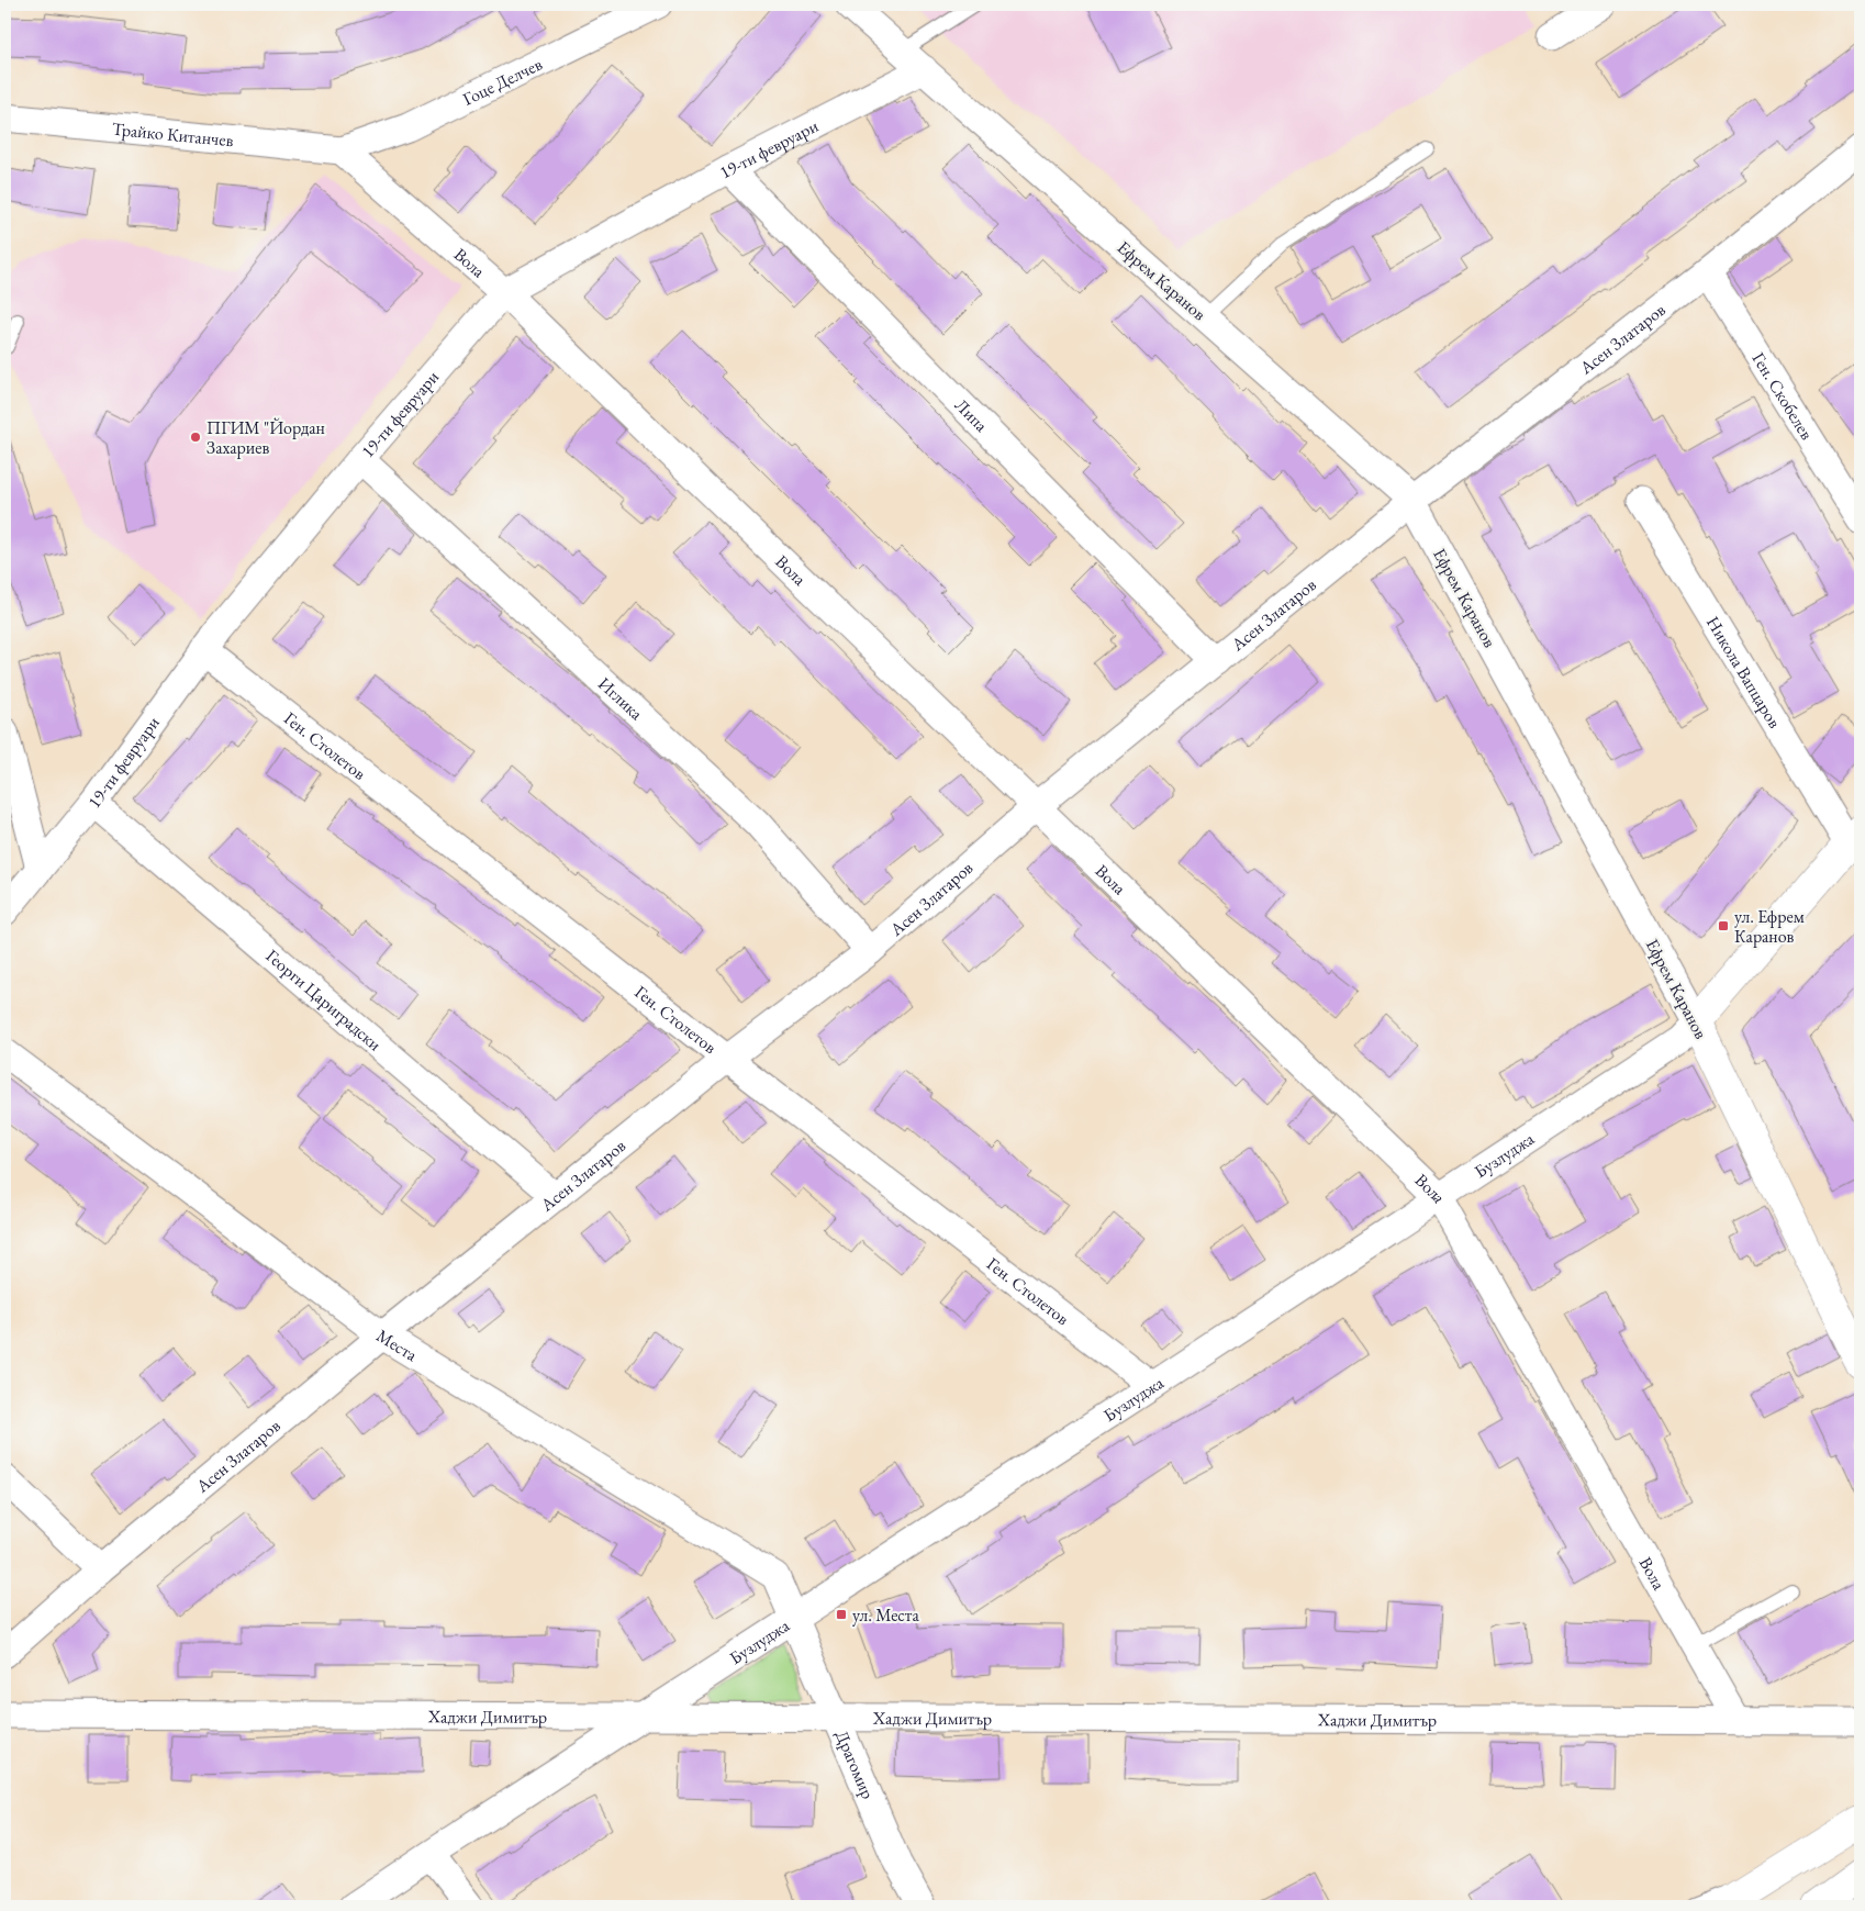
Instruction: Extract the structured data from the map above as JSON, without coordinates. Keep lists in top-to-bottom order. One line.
{"streets":{"street":["Гоце Делчев","Трайко Китанчев","19-ти февруари","Вола","Ефрем Каранов","Асен Златаров","Ген. Скобелев","Липа","Никола Вапцаров","Иглика","Ген. Столетов","Георги Цариградски","Бузлуджа","Места","Хаджи Димитър","Драгомир"]},"crossings":[["Гоце Делчев","Трайко Китанчев"],["Гоце Делчев","Вола"],["Трайко Китанчев","Вола"],["19-ти февруари","Вола"],["19-ти февруари","Ефрем Каранов"],["19-ти февруари","Липа"],["19-ти февруари","Иглика"],["19-ти февруари","Ген. Столетов"],["19-ти февруари","Георги Цариградски"],["Вола","Асен Златаров"],["Вола","Бузлуджа"],["Вола","Хаджи Димитър"],["Ефрем Каранов","Асен Златаров"],["Ефрем Каранов","Бузлуджа"],["Асен Златаров","Ген. Скобелев"],["Асен Златаров","Липа"],["Асен Златаров","Иглика"],["Асен Златаров","Ген. Столетов"],["Асен Златаров","Георги Цариградски"],["Асен Златаров","Места"],["Никола Вапцаров","Бузлуджа"],["Ген. Столетов","Бузлуджа"],["Бузлуджа","Места"],["Бузлуджа","Хаджи Димитър"],["Бузлуджа","Драгомир"],["Места","Драгомир"],["Хаджи Димитър","Драгомир"]],"places":{"other":["ПГИМ \"Йордан Захариев"],"transit":["ул. Ефрем Каранов","ул. Места"]}}
